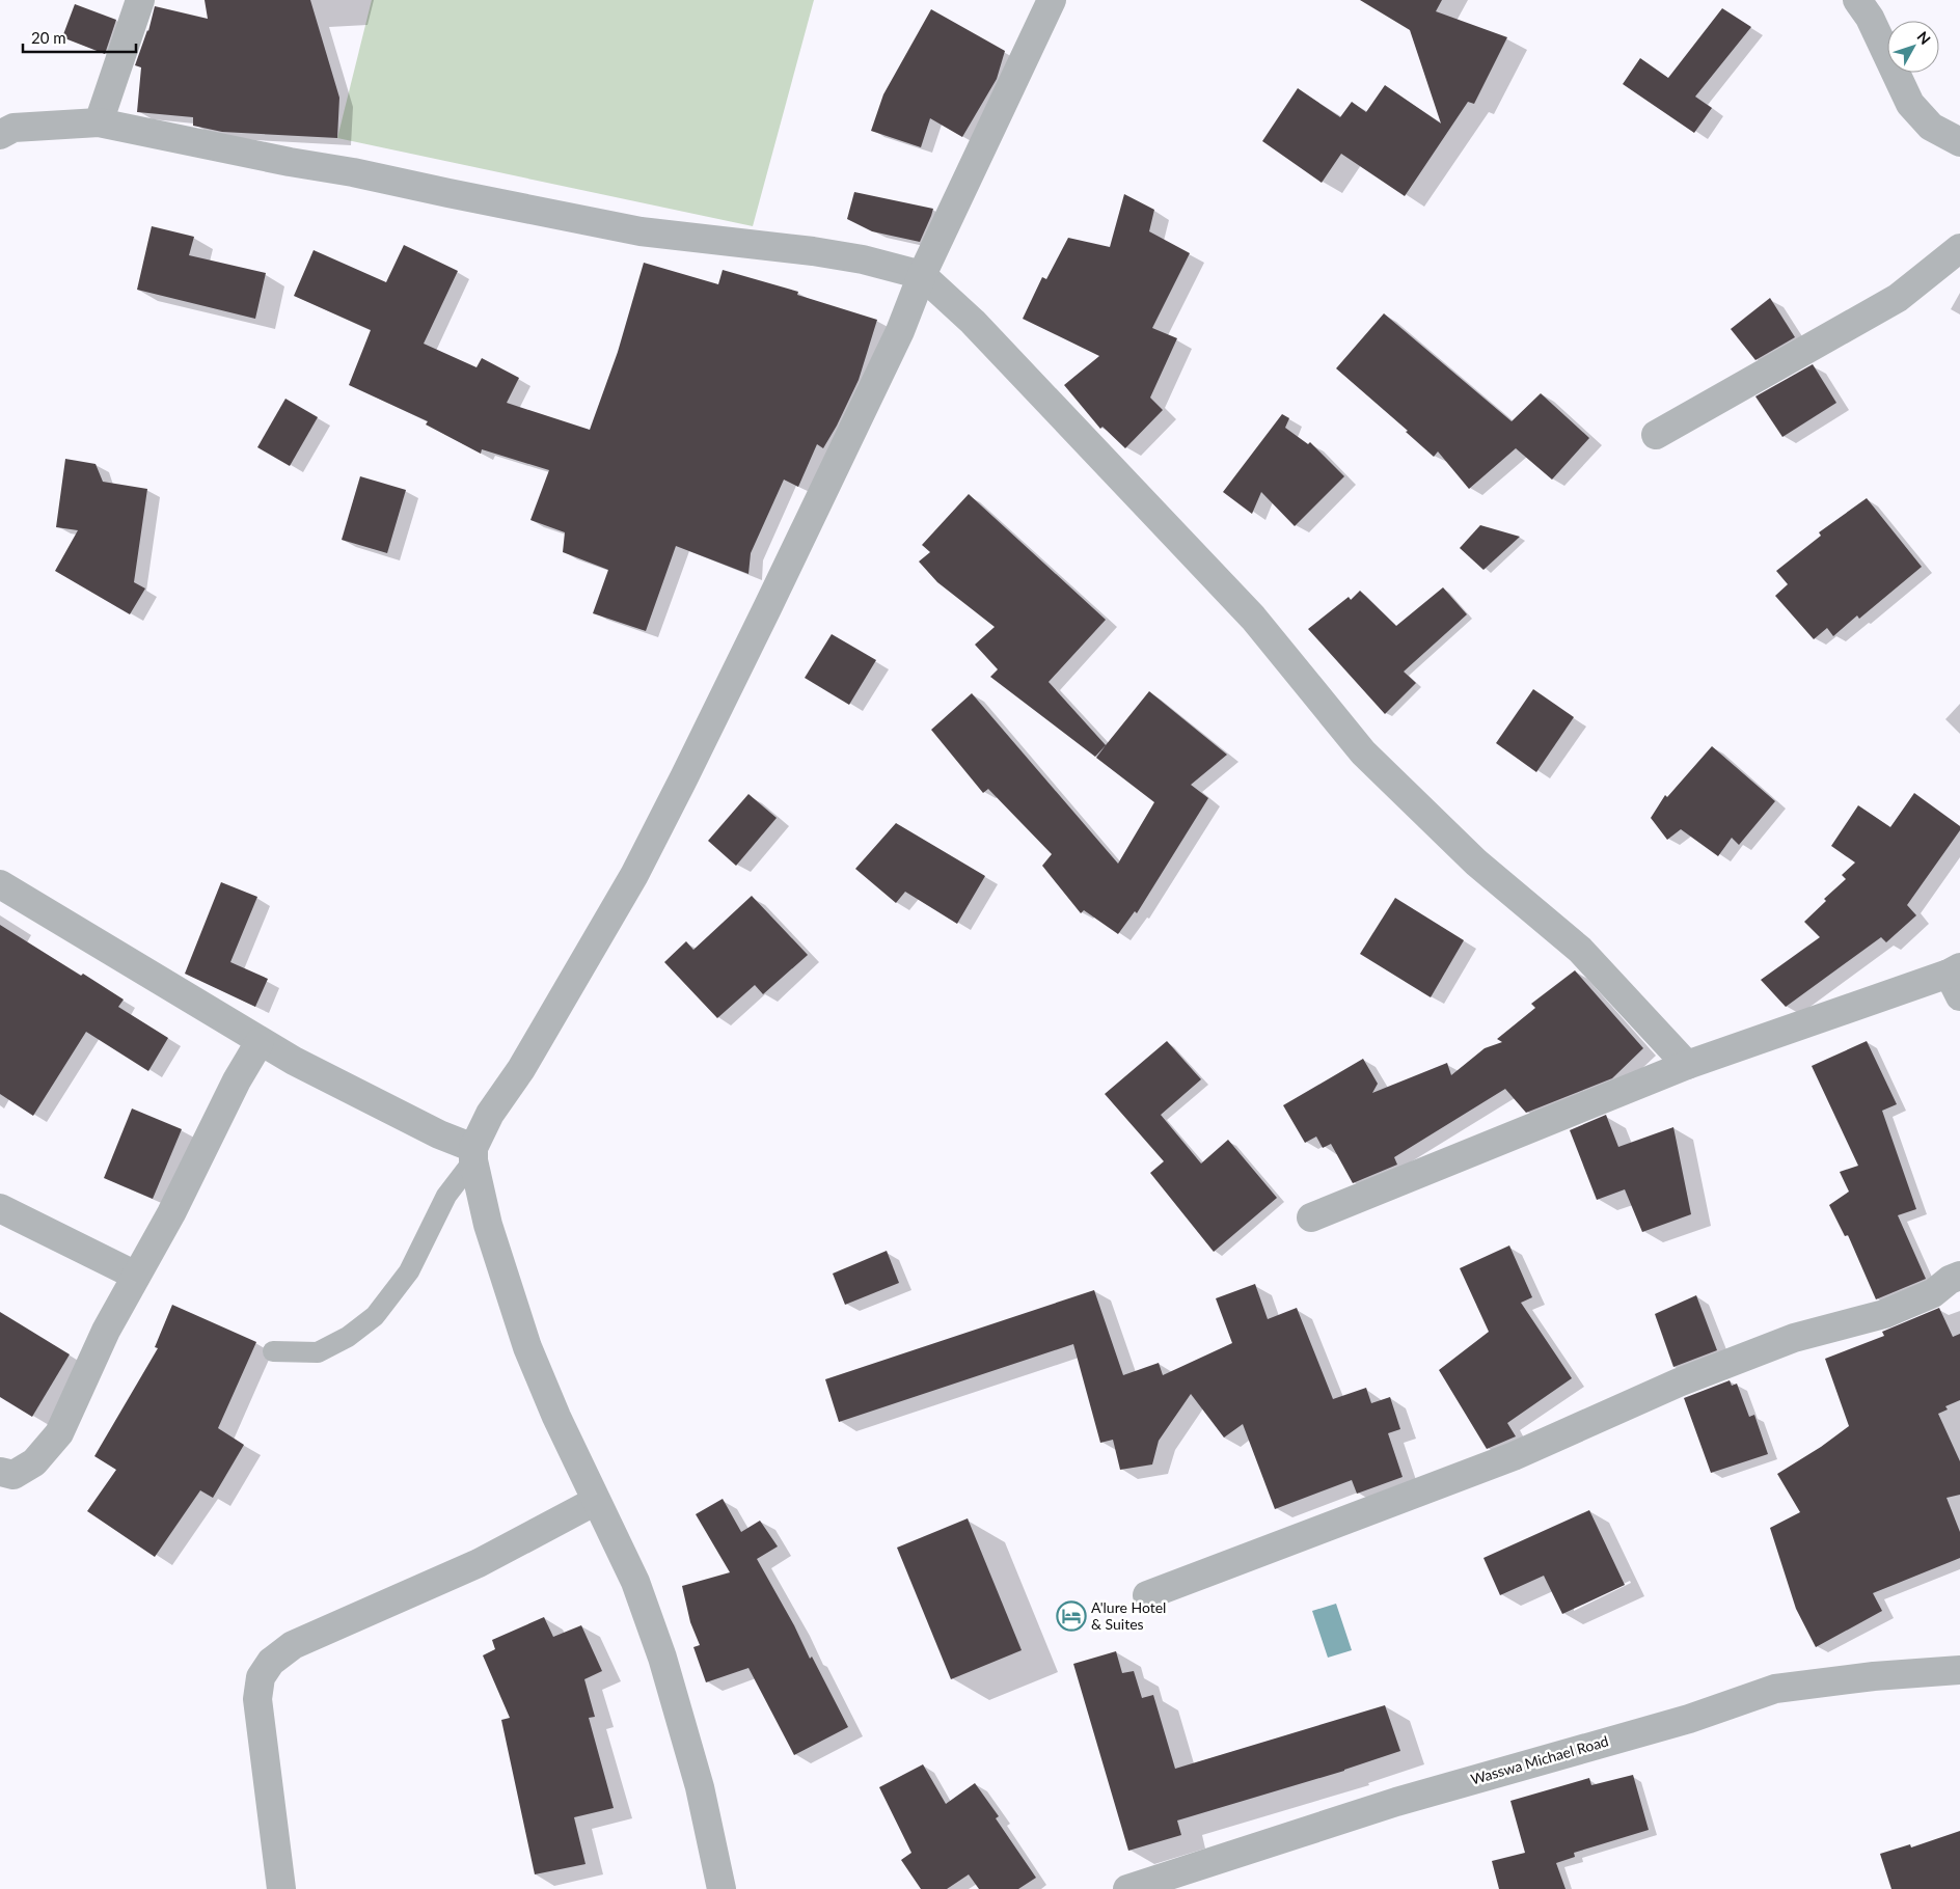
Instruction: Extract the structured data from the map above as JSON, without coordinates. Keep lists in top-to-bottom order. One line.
{"streets":{"street":["Wasswa Michael Road"]},"places":{"hotel":["A'lure Hotel & Suites"]},"scale_bar":"20 m","north":"top right"}
